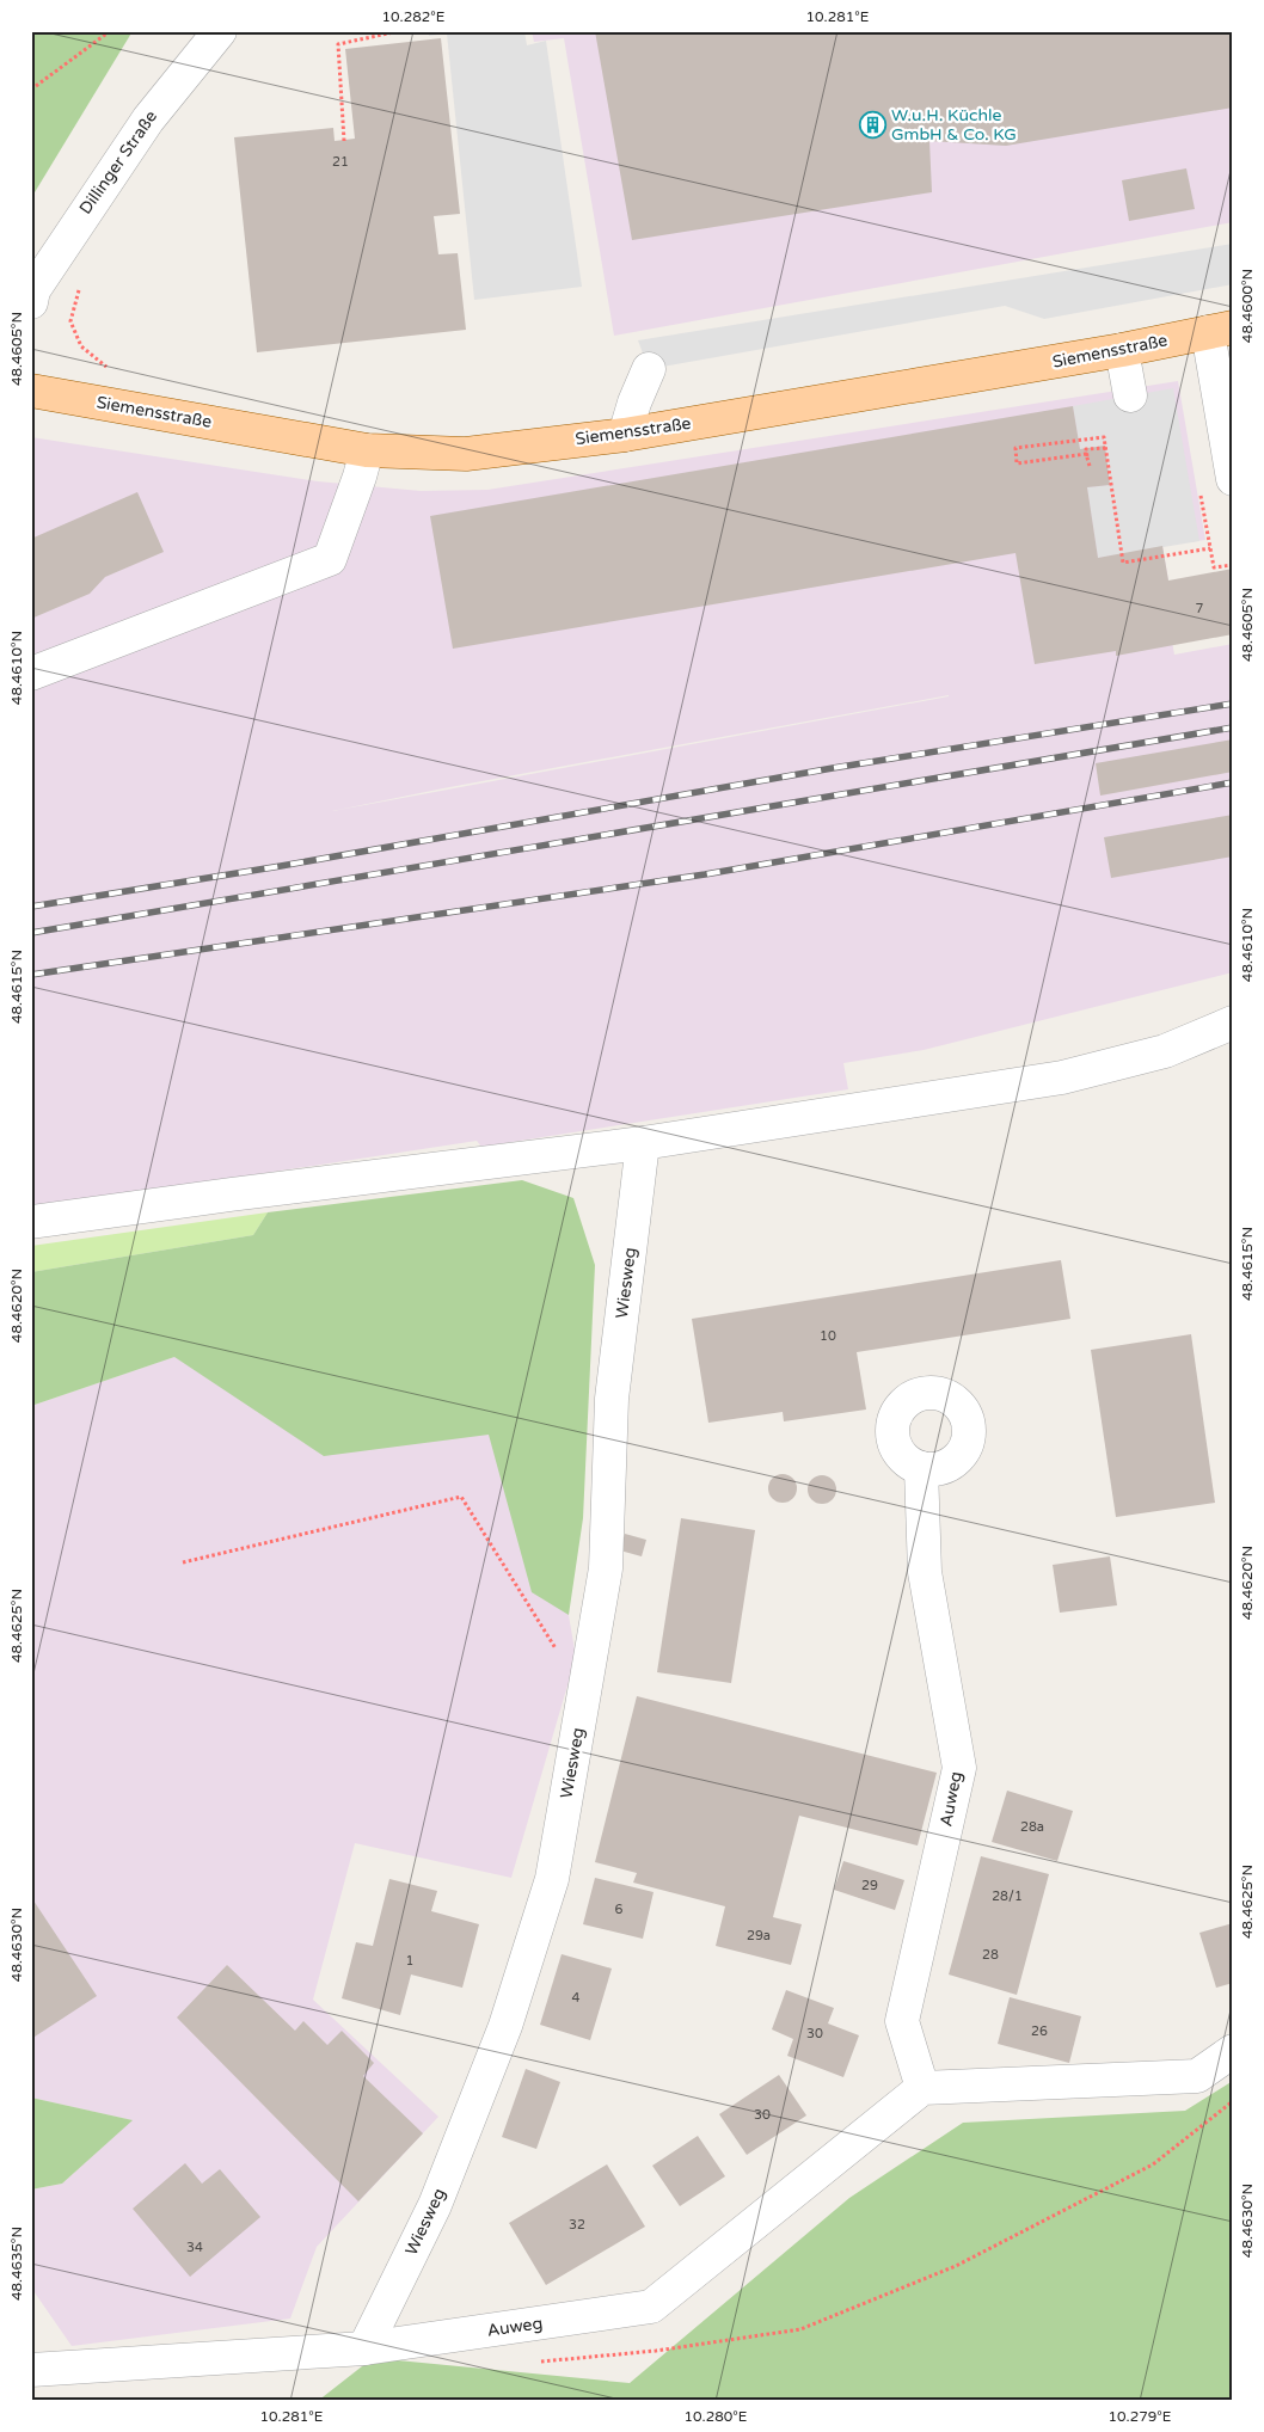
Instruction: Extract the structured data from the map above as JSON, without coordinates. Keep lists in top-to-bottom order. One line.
{"streets":{"main road":["Siemensstraße"],"street":["Dillinger Straße","Wiesweg","Auweg"]},"crossings":[["Wiesweg","Auweg"]],"places":{"building":["W.u.H. Küchle GmbH & Co. KG"]},"house_numbers":["21","7","10","28a","29","28/1","6","29a","28","1","4","26","30","30","32","34"],"coordinates":["10.282°E","10.281°E","48.4600°N","48.4605°N","48.4610°N","48.4615°N","48.4620°N","48.4625°N","48.4630°N","48.4635°N","10.280°E","10.279°E"]}
